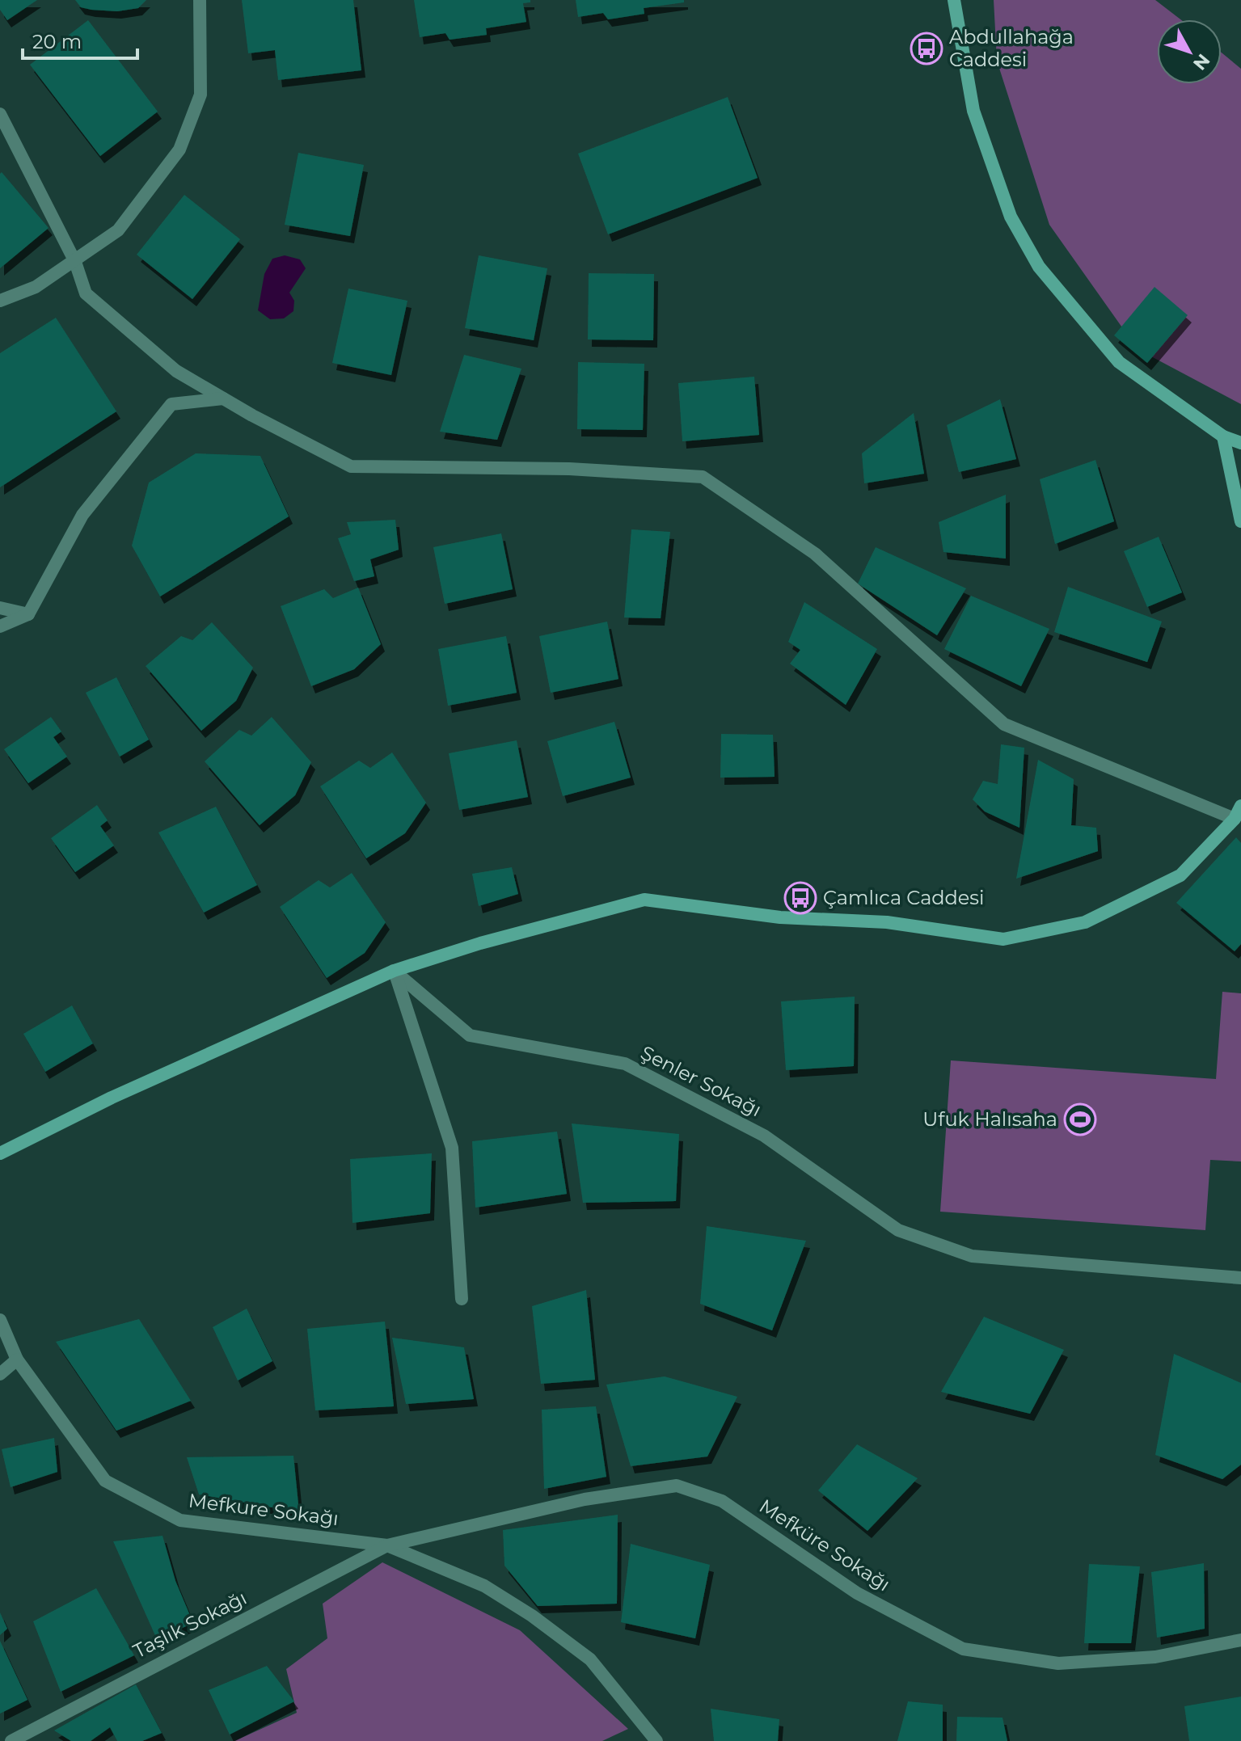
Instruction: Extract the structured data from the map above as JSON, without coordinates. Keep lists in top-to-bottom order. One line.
{"streets":{"street":["Şenler Sokağı","Mefkure Sokağı","Mefküre Sokağı","Taşlık Sokağı"]},"crossings":[["Mefkure Sokağı","Mefküre Sokağı"],["Mefkure Sokağı","Taşlık Sokağı"],["Mefküre Sokağı","Taşlık Sokağı"]],"places":{"bus stop":["Abdullahağa Caddesi","Çamlıca Caddesi"],"sports":["Ufuk Halısaha"]},"scale_bar":"20 m","north":"bottom right"}
